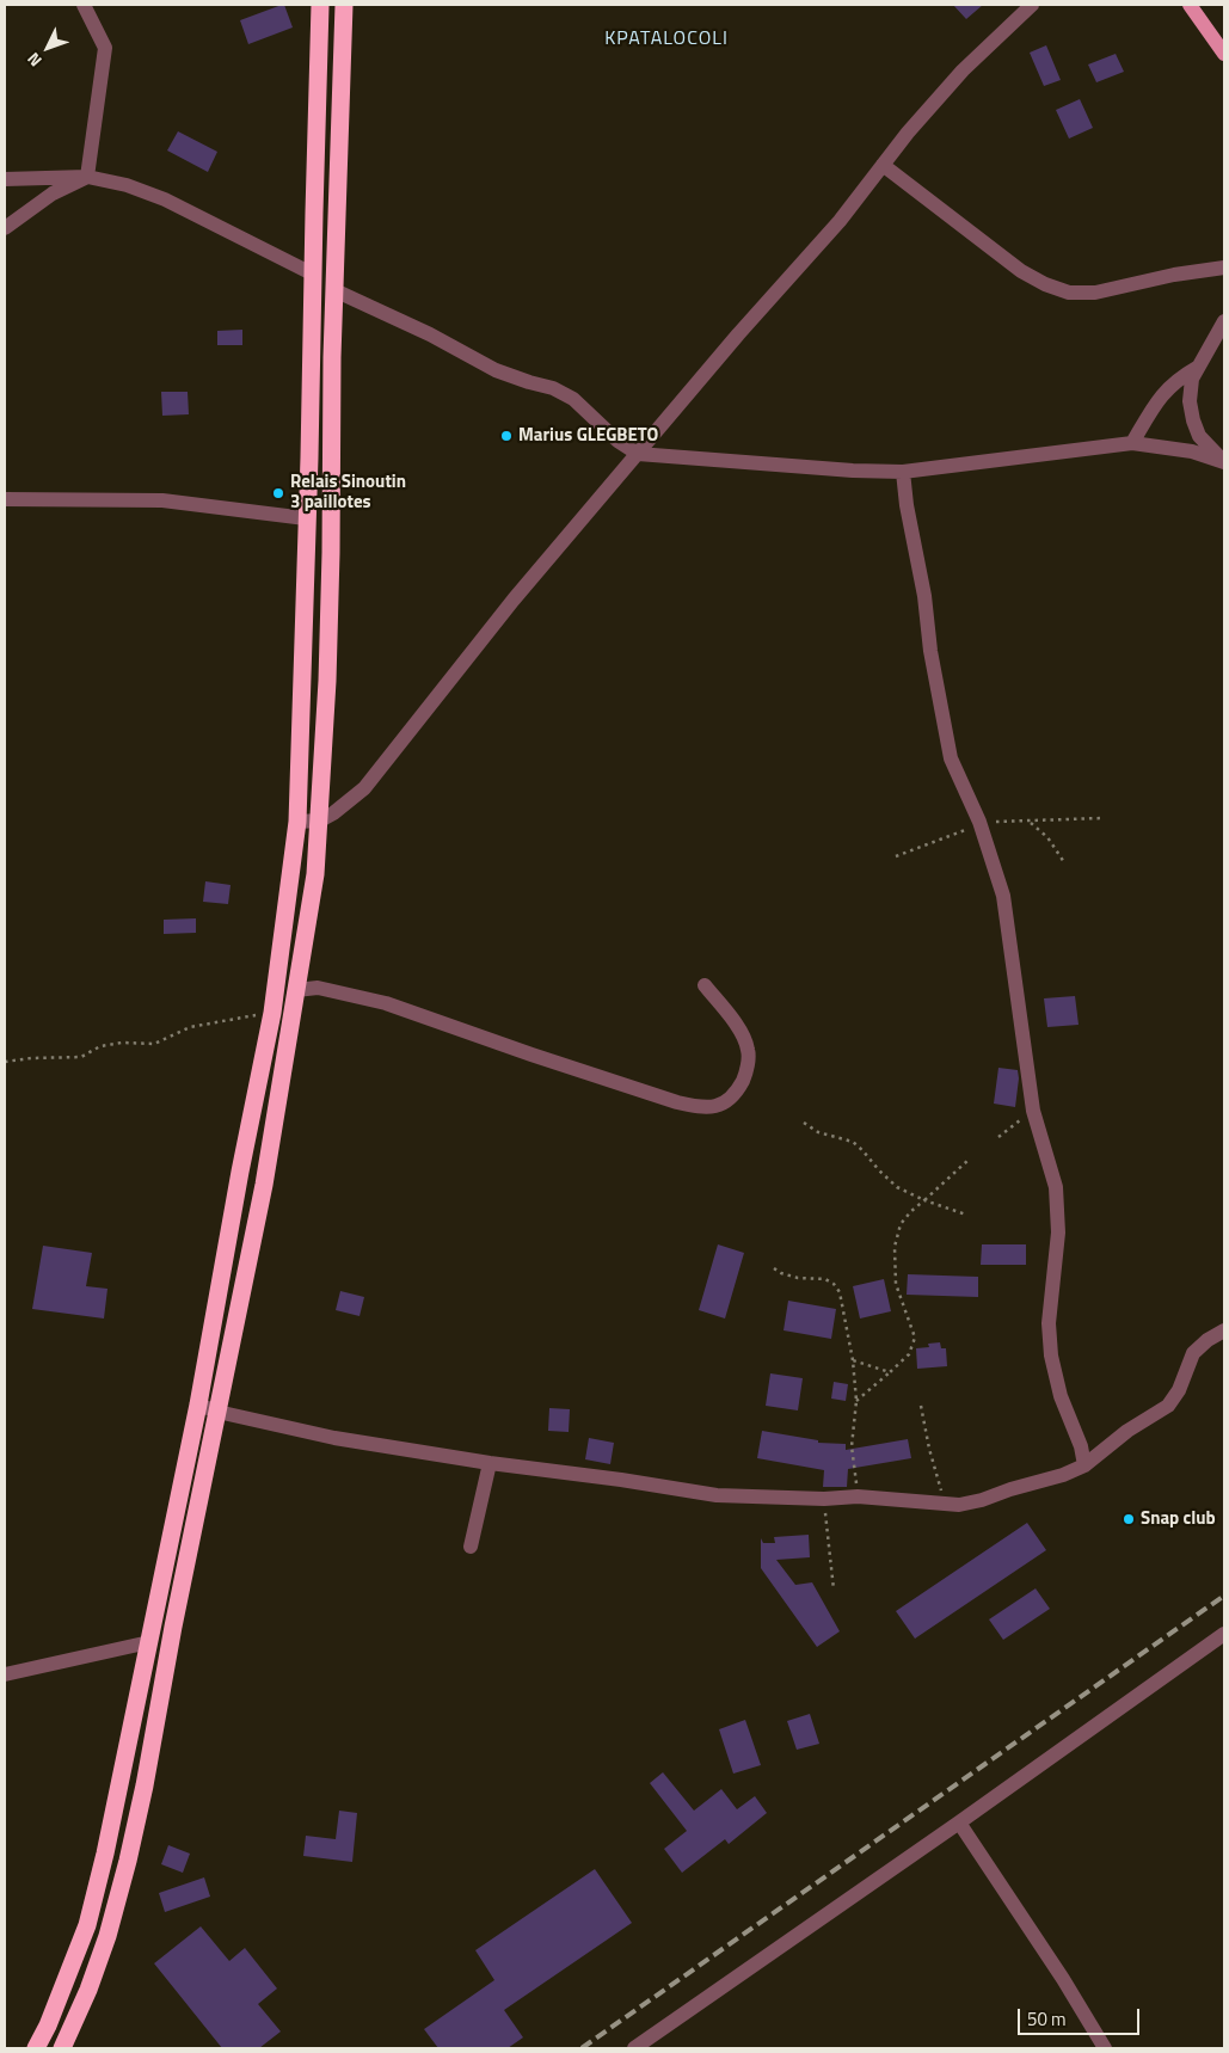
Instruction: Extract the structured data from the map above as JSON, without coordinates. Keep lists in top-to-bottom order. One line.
{"districts":["KPATALOCOLI"],"places":["Marius GLEGBETO","Relais Sinoutin 3 paillotes","Snap club"],"scale_bar":"50 m","north":"bottom left"}
